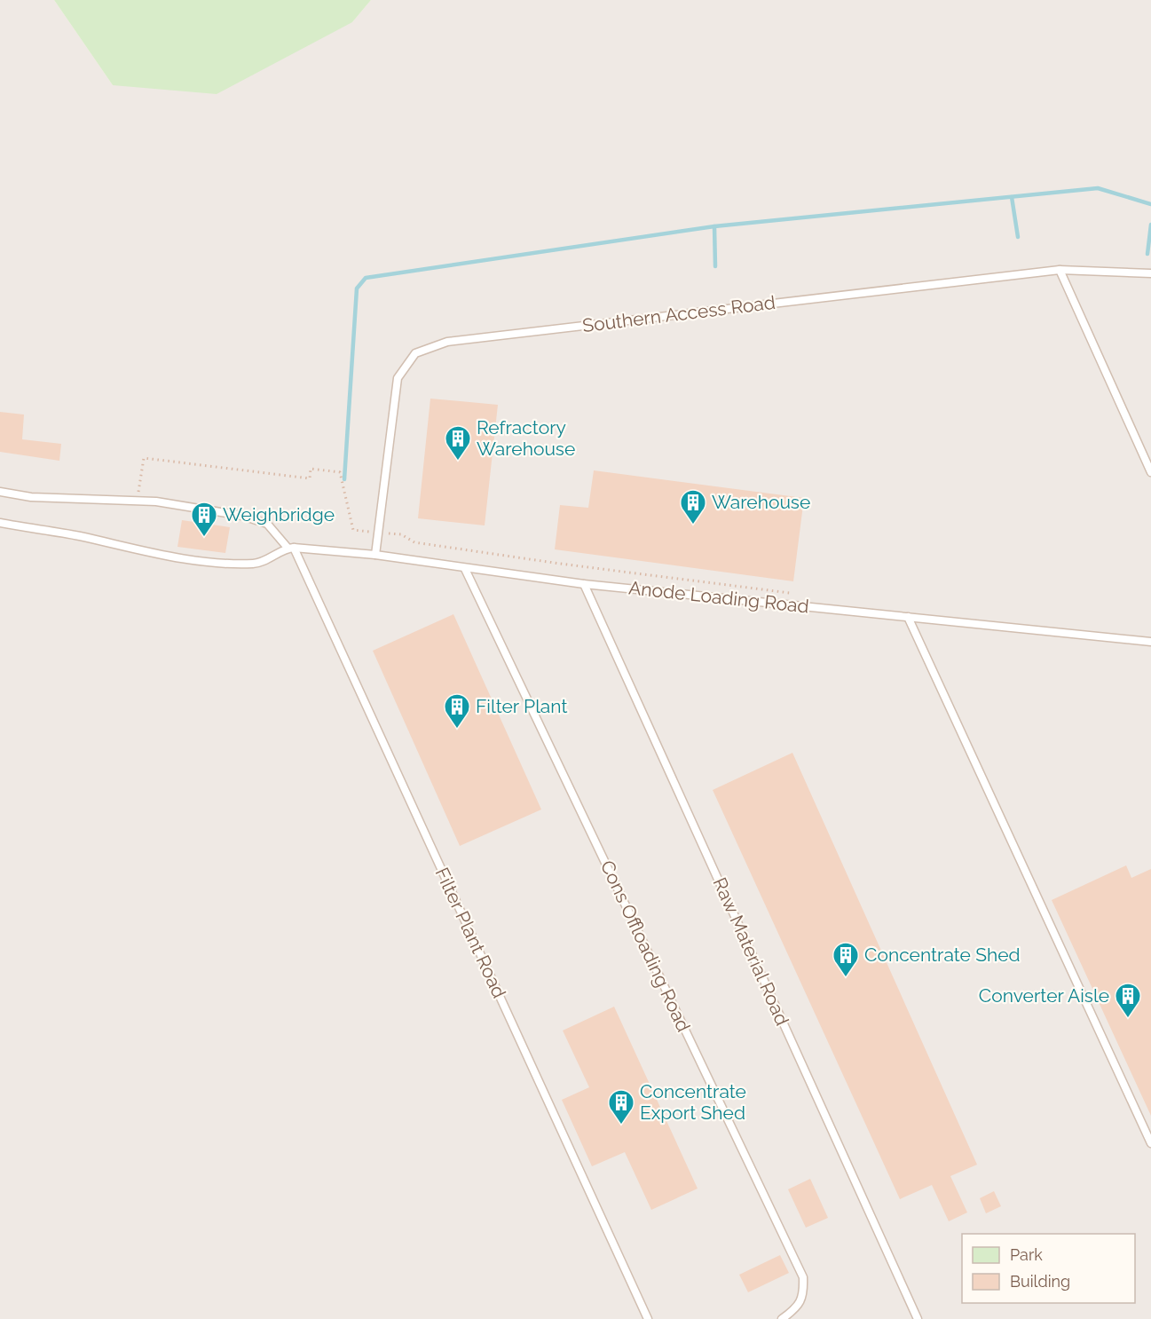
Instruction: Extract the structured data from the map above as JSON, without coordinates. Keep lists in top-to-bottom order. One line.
{"streets":{"lane":["Southern Access Road","Anode Loading Road","Filter Plant Road","Cons Offloading Road","Raw Material Road"]},"crossings":[["Southern Access Road","Anode Loading Road"],["Anode Loading Road","Filter Plant Road"],["Anode Loading Road","Cons Offloading Road"],["Anode Loading Road","Raw Material Road"]],"places":{"building":["Refractory Warehouse","Warehouse","Weighbridge","Filter Plant","Concentrate Shed","Converter Aisle","Concentrate Export Shed"]},"legend":["Park","Building"]}
